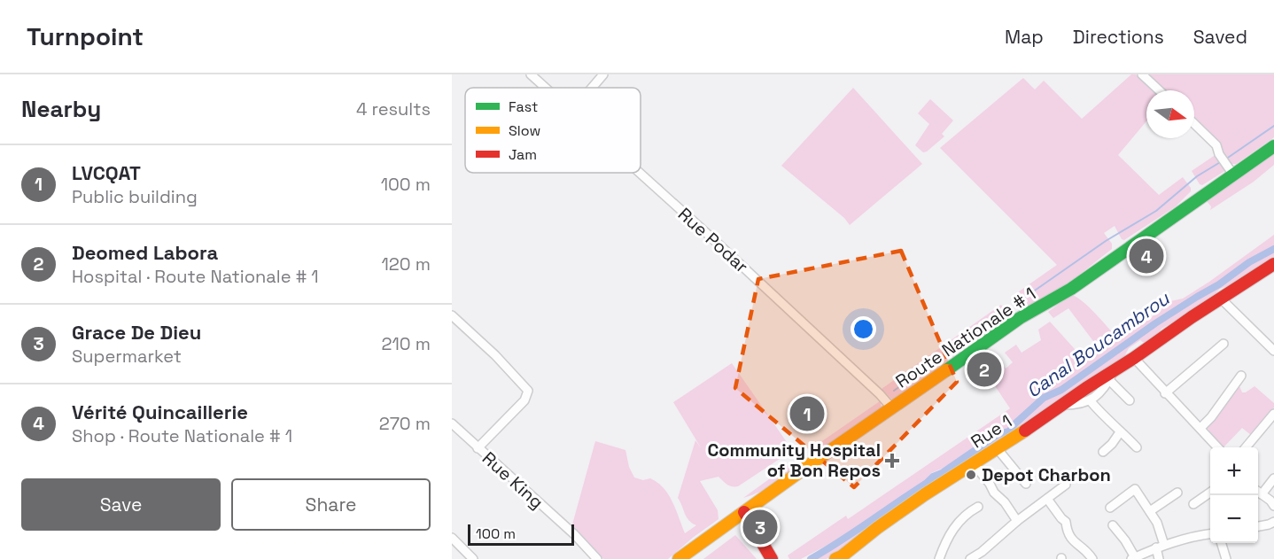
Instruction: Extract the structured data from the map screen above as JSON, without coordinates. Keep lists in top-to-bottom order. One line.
{"streets":{"main road":["Route Nationale # 1","Rue 1"],"street":["Rue Podar","Rue King"]},"crossings":[["Rue Podar","Route Nationale # 1"]],"water":["Canal Boucambrou"],"places":{"health":["Community Hospital of Bon Repos"],"other":["Depot Charbon"]},"legend":["Fast","Slow","Jam"],"scale_bar":"100 m","north":"right","page":{"header":"Turnpoint","nav":["Map","Directions","Saved"],"heading":["Nearby","4 results"],"list":[{"mark":"1","name":"LVCQAT","note":"Public building","value":"100 m"},{"mark":"2","name":"Deomed Labora","note":"Hospital · Route Nationale # 1","value":"120 m"},{"mark":"3","name":"Grace De Dieu","note":"Supermarket","value":"210 m"},{"mark":"4","name":"Vérité Quincaillerie","note":"Shop · Route Nationale # 1","value":"270 m"}],"pins":["4","2","1","3"],"map_buttons":["+","−"],"buttons":["Save","Share"],"scale":"100 m"}}
